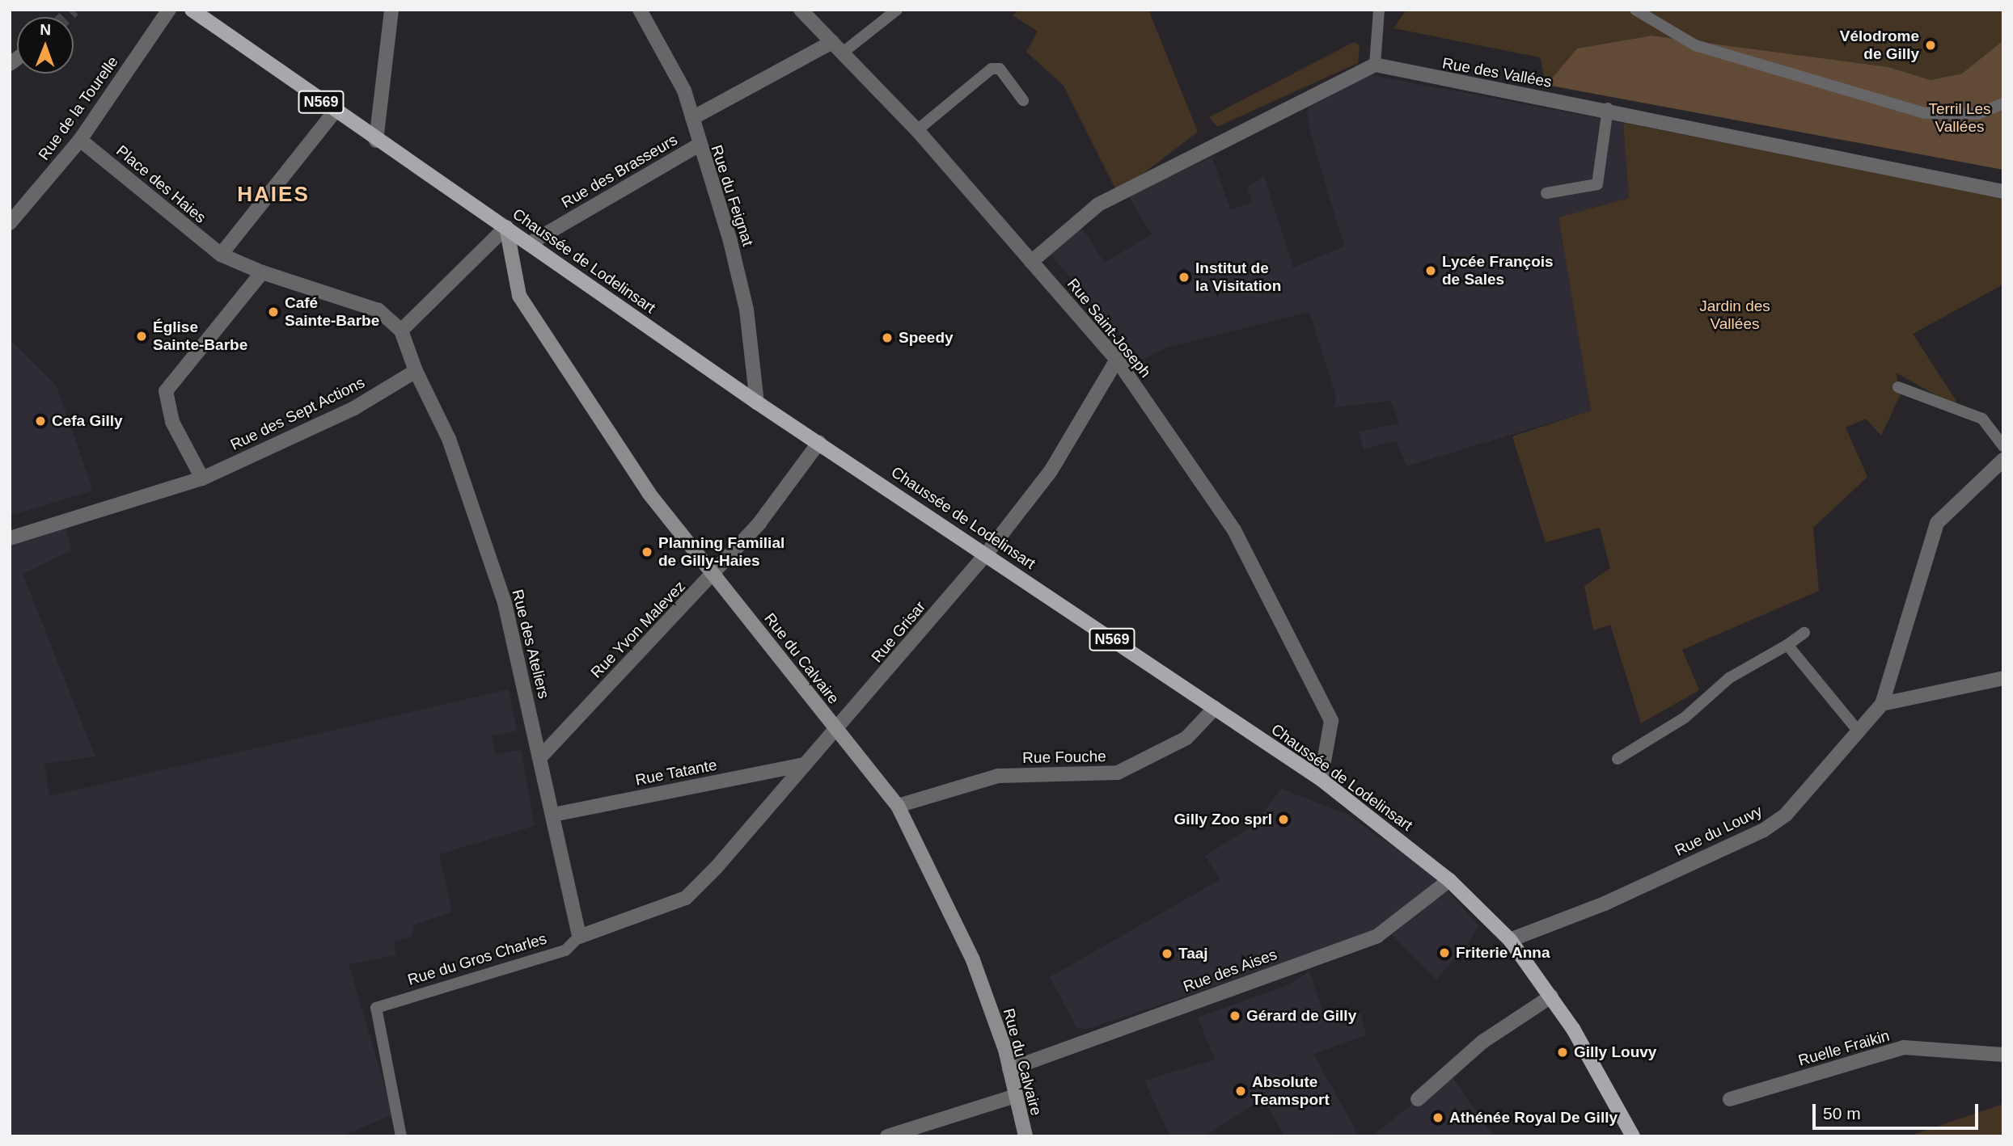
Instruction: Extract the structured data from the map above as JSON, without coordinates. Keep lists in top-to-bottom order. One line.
{"streets":{"main road":["N569","Chaussée de Lodelinsart","Rue du Calvaire"],"street":["Rue des Vallées","Rue de la Tourelle","Rue des Brasseurs","Place des Haies","Rue du Feignat","Rue Saint-Joseph","Rue des Sept Actions","Rue Yvon Malevez","Rue Grisar","Rue des Ateliers","Rue Fouche","Rue Tatante","Rue du Louvy","Rue du Gros Charles","Rue des Aises","Ruelle Fraikin"]},"crossings":[["Rue de la Tourelle","Place des Haies"],["Rue des Brasseurs","Rue du Feignat"],["Rue des Brasseurs","Chaussée de Lodelinsart"],["Rue du Feignat","Chaussée de Lodelinsart"],["Chaussée de Lodelinsart","Rue Saint-Joseph"],["Chaussée de Lodelinsart","Rue Yvon Malevez"],["Chaussée de Lodelinsart","Rue Grisar"],["Chaussée de Lodelinsart","Rue du Calvaire"],["Chaussée de Lodelinsart","Rue Fouche"],["Chaussée de Lodelinsart","Rue du Louvy"],["Chaussée de Lodelinsart","Rue des Aises"],["Rue Saint-Joseph","Rue Grisar"],["Rue des Sept Actions","Rue des Ateliers"],["Rue Yvon Malevez","Rue des Ateliers"],["Rue Yvon Malevez","Rue du Calvaire"],["Rue Grisar","Rue du Calvaire"],["Rue Grisar","Rue du Gros Charles"],["Rue des Ateliers","Rue Tatante"],["Rue des Ateliers","Rue du Gros Charles"],["Rue du Calvaire","Rue Fouche"],["Rue du Calvaire","Rue du Gros Charles"],["Rue du Calvaire","Rue des Aises"],["Rue Tatante","Rue du Gros Charles"]],"districts":["HAIES"],"parks":["Terril Les Vallées","Jardin des Vallées"],"places":["Vélodrome de Gilly","Lycée François de Sales","Institut de la Visitation","Café Sainte-Barbe","Église Sainte-Barbe","Speedy","Cefa Gilly","Planning Familial de Gilly-Haies","Gilly Zoo sprl","Friterie Anna","Taaj","Gérard de Gilly","Gilly Louvy","Absolute Teamsport","Athénée Royal De Gilly"],"scale_bar":"50 m","north":"top"}
